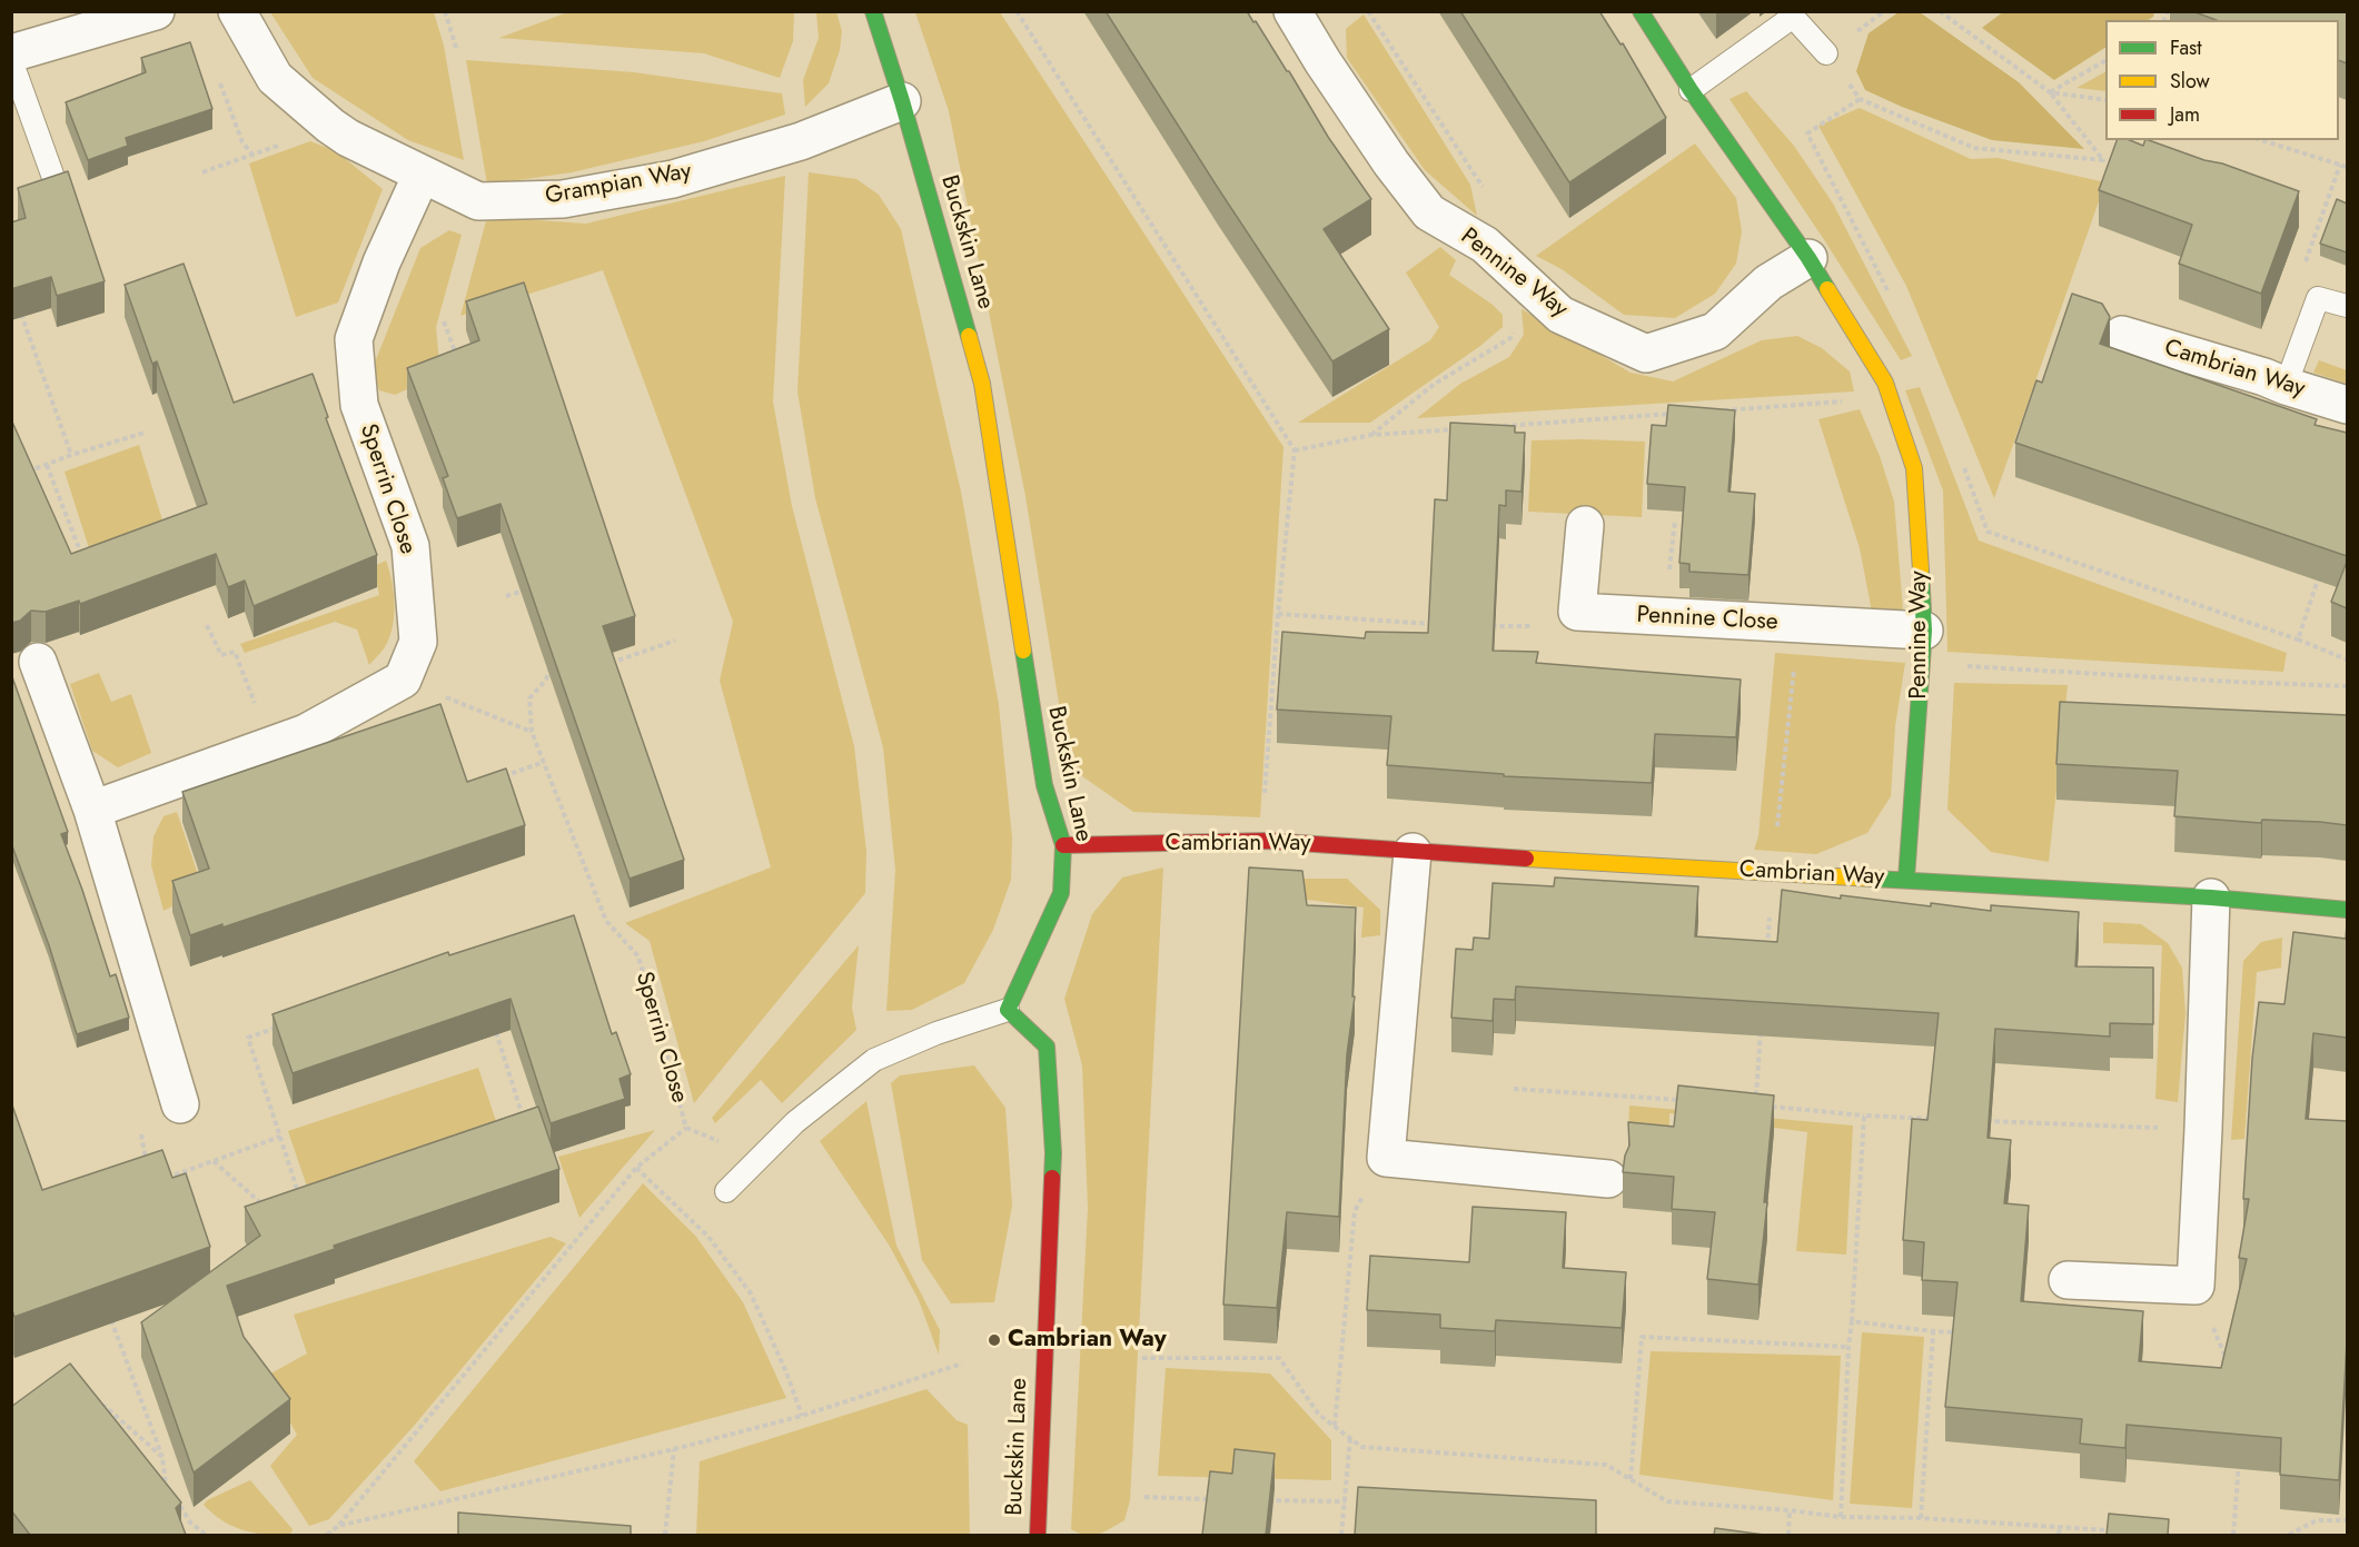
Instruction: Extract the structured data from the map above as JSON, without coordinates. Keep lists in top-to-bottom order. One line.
{"streets":{"street":["Grampian Way","Buckskin Lane","Pennine Way","Cambrian Way","Sperrin Close","Pennine Close"]},"crossings":[["Grampian Way","Buckskin Lane"],["Grampian Way","Sperrin Close"],["Buckskin Lane","Cambrian Way"],["Pennine Way","Cambrian Way"],["Pennine Way","Pennine Close"]],"places":["Cambrian Way"],"legend":["Fast","Slow","Jam"]}
